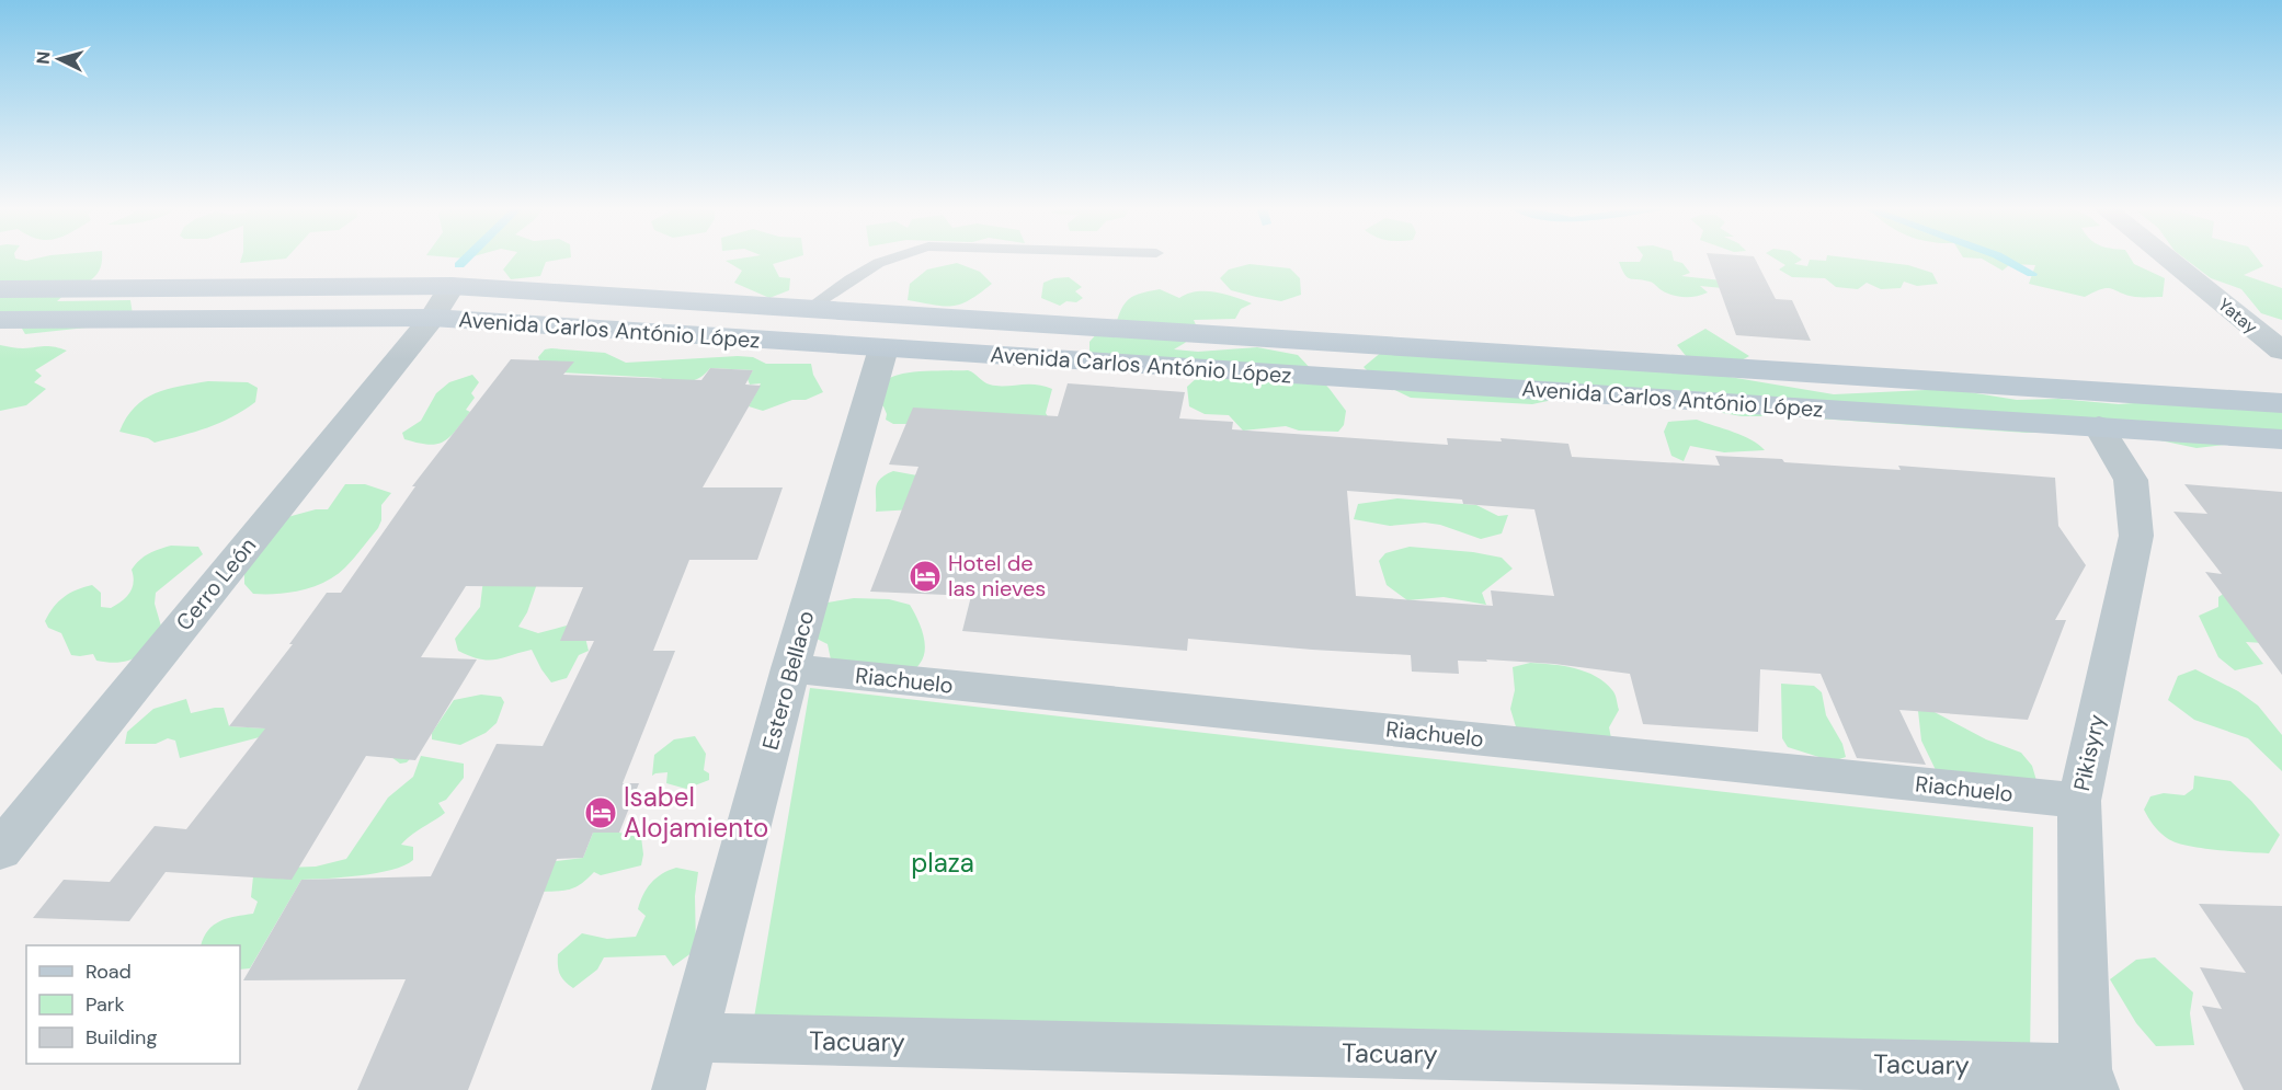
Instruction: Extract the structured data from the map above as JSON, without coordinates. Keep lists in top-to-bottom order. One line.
{"streets":{"main road":["Avenida Carlos António López"],"street":["Yatay","Cerro León","Estero Bellaco","Riachuelo","Pikisyry","Tacuary"]},"crossings":[["Avenida Carlos António López","Cerro León"],["Avenida Carlos António López","Estero Bellaco"],["Avenida Carlos António López","Pikisyry"],["Estero Bellaco","Riachuelo"],["Estero Bellaco","Tacuary"],["Riachuelo","Pikisyry"],["Pikisyry","Tacuary"]],"parks":["plaza"],"places":{"hotel":["Hotel de las nieves","Isabel Alojamiento"]},"legend":["Road","Park","Building"],"north":"left"}
